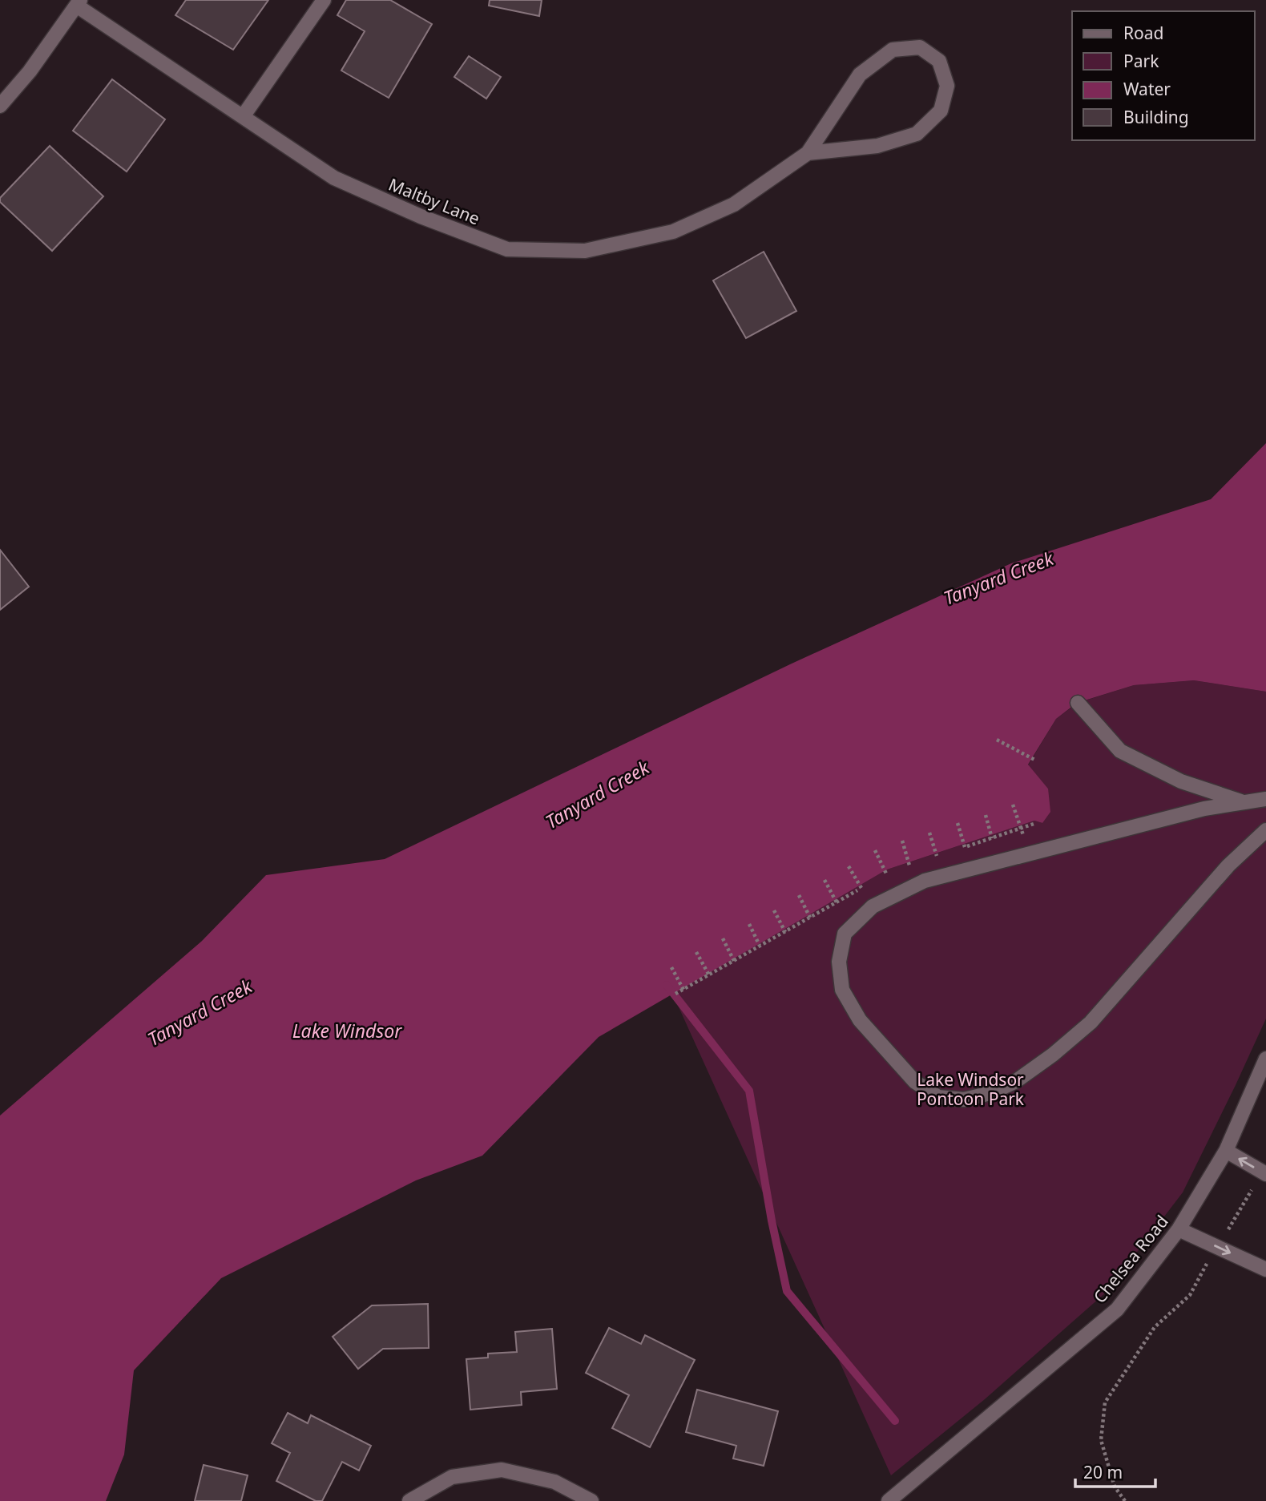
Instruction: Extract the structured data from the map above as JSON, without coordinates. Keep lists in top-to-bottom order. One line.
{"streets":{"street":["Maltby Lane","Chelsea Road"]},"water":["Tanyard Creek","Lake Windsor"],"parks":["Lake Windsor Pontoon Park"],"legend":["Road","Park","Water","Building"],"scale_bar":"20 m"}
